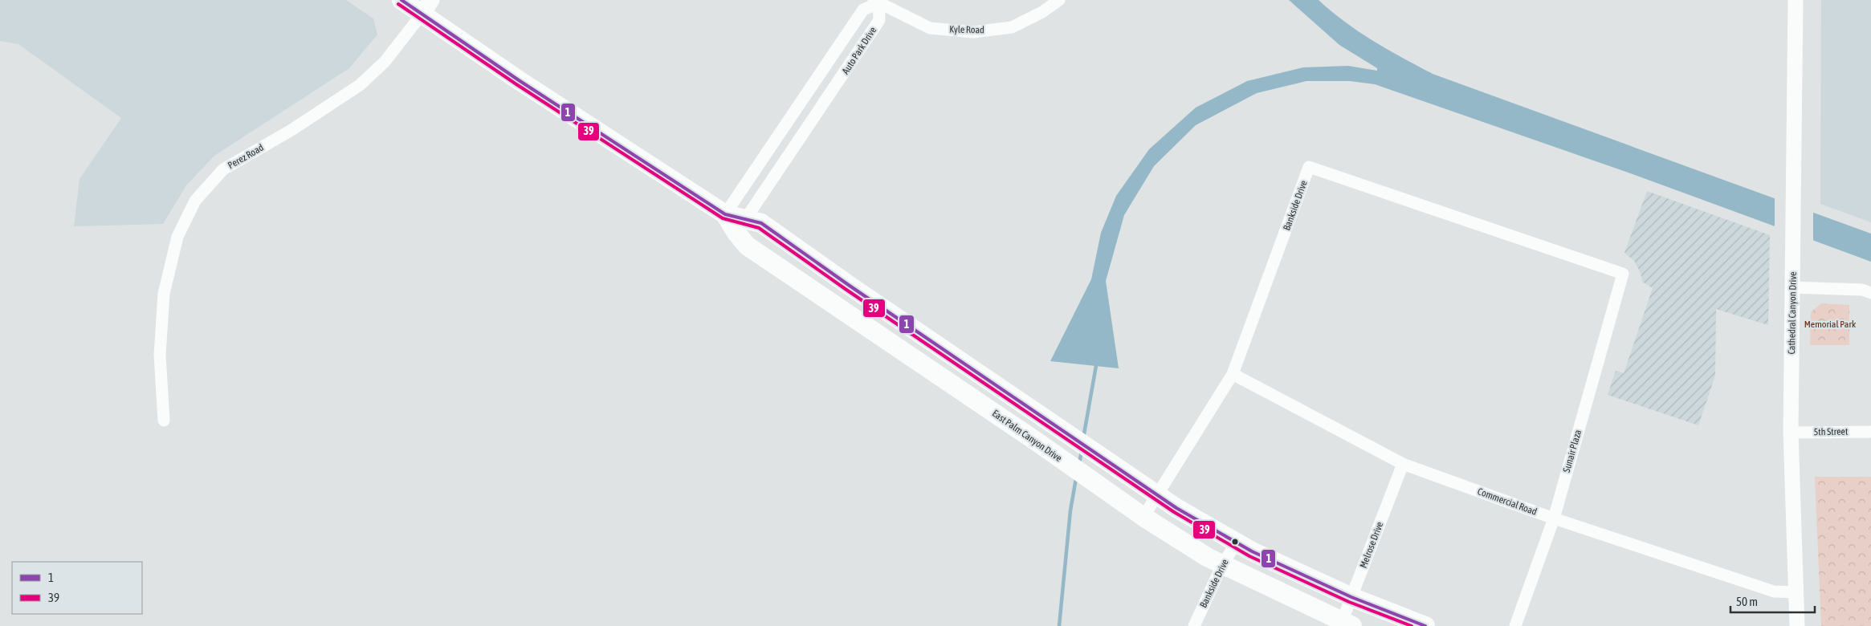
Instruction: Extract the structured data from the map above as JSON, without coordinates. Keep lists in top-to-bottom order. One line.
{"streets":{"main road":["East Palm Canyon Drive"],"street":["Kyle Road","Auto Park Drive","Perez Road","Bankside Drive","Cathedral Canyon Drive","5th Street","Sunair Plaza","Commercial Road","Melrose Drive"]},"crossings":[["Kyle Road","Auto Park Drive"],["Auto Park Drive","East Palm Canyon Drive"],["Perez Road","East Palm Canyon Drive"],["Bankside Drive","East Palm Canyon Drive"],["Bankside Drive","Sunair Plaza"],["Bankside Drive","Commercial Road"],["Cathedral Canyon Drive","5th Street"],["Cathedral Canyon Drive","Commercial Road"],["East Palm Canyon Drive","Melrose Drive"],["Sunair Plaza","Commercial Road"],["Commercial Road","Melrose Drive"]],"parks":["Memorial Park"],"lines":["transit line 1","transit line 39"],"legend":["1","39"],"scale_bar":"50 m"}
